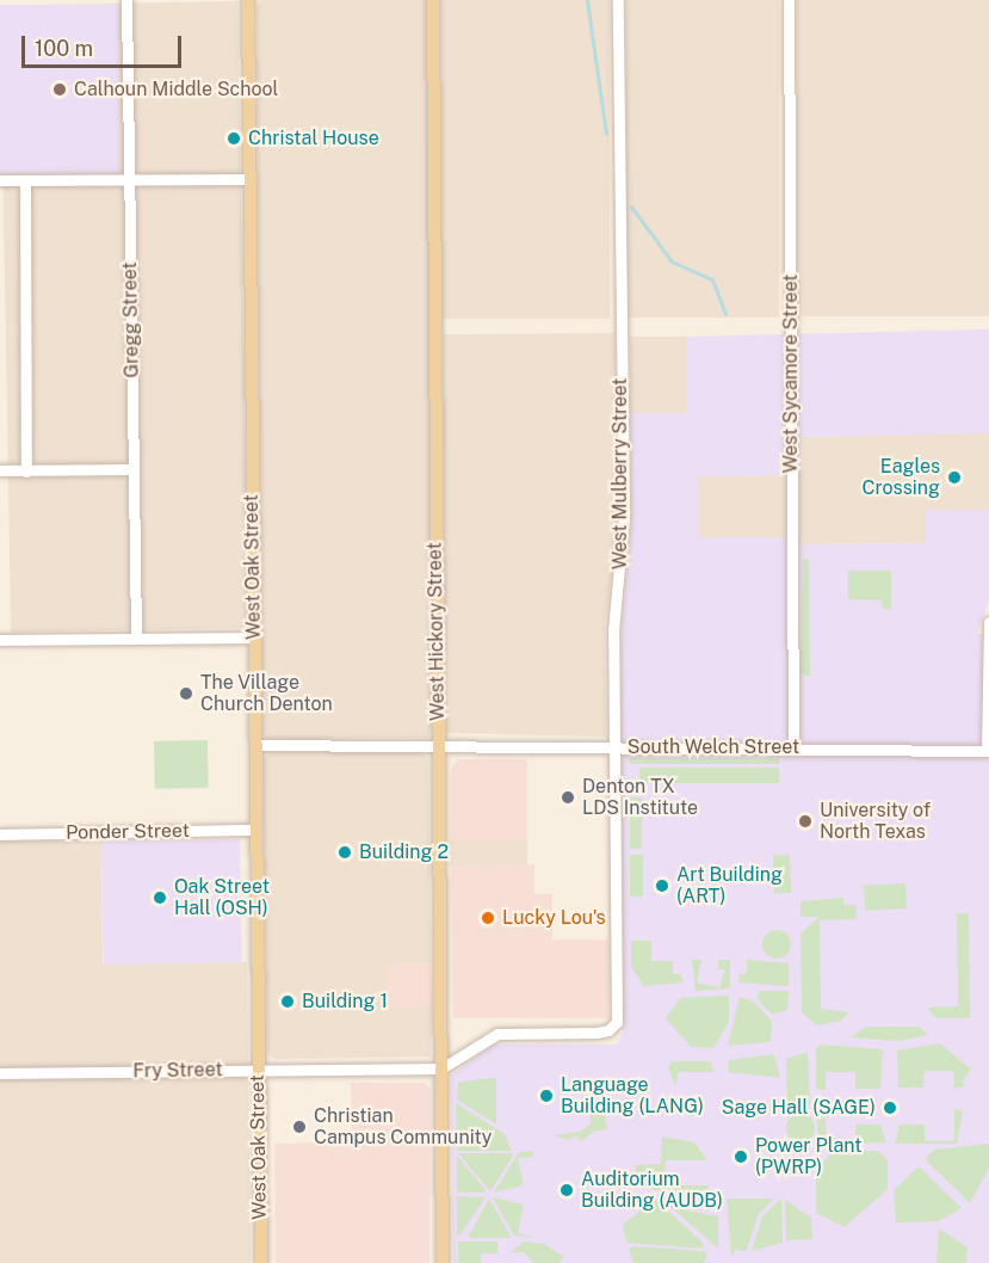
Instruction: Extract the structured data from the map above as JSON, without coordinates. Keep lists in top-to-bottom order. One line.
{"streets":{"main road":["West Oak Street","West Hickory Street"],"street":["Gregg Street","West Sycamore Street","West Mulberry Street","South Welch Street","Ponder Street","Fry Street"]},"crossings":[["West Sycamore Street","South Welch Street"],["West Mulberry Street","West Hickory Street"],["West Mulberry Street","South Welch Street"],["West Mulberry Street","Fry Street"],["West Oak Street","South Welch Street"],["West Oak Street","Ponder Street"],["West Oak Street","Fry Street"],["West Hickory Street","South Welch Street"],["West Hickory Street","Fry Street"]],"places":["Calhoun Middle School","Christal House","Eagles Crossing","The Village Church Denton","Denton TX LDS Institute","University of North Texas","Building 2","Art Building (ART)","Oak Street Hall (OSH)","Lucky Lou's","Building 1","Language Building (LANG)","Sage Hall (SAGE)","Christian Campus Community","Power Plant (PWRP)","Auditorium Building (AUDB)"],"scale_bar":"100 m"}
